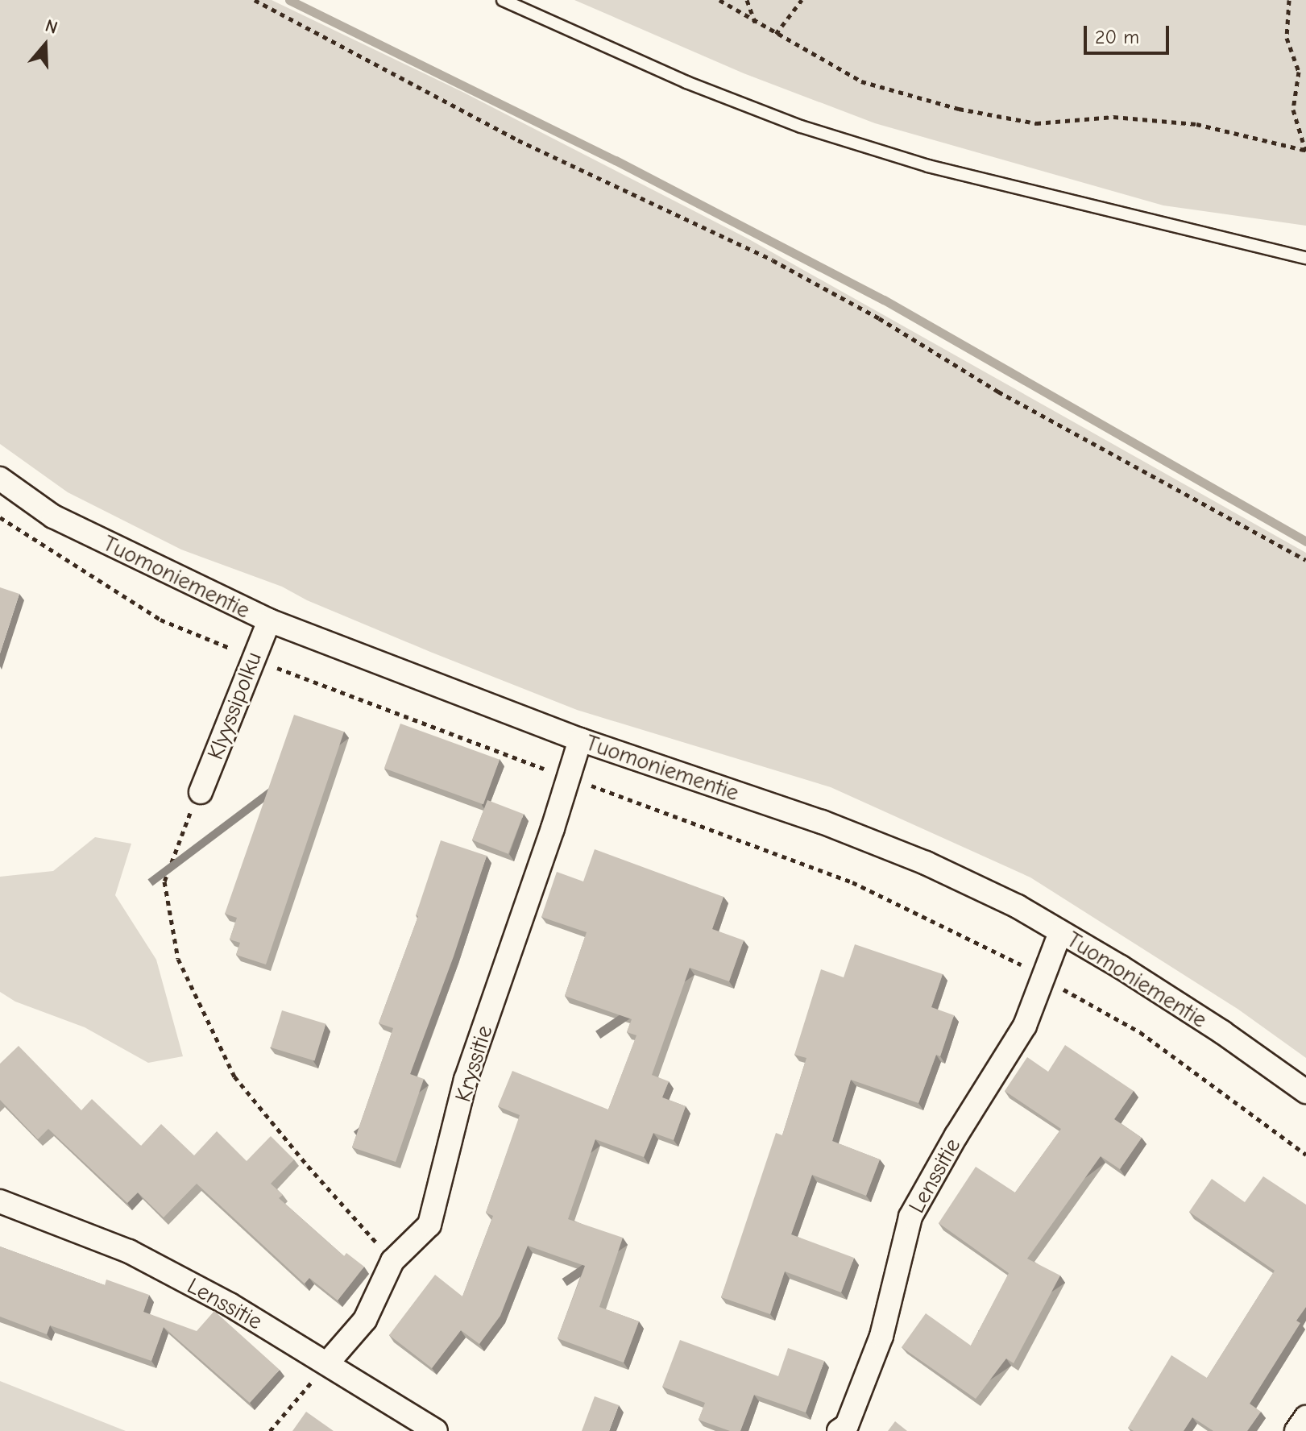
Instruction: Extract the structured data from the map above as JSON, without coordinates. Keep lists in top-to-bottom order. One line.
{"streets":{"street":["Tuomoniementie","Klyyssipolku","Kryssitie","Lenssitie"]},"crossings":[["Tuomoniementie","Klyyssipolku"],["Tuomoniementie","Kryssitie"],["Tuomoniementie","Lenssitie"],["Kryssitie","Lenssitie"]],"scale_bar":"20 m","north":"top"}
